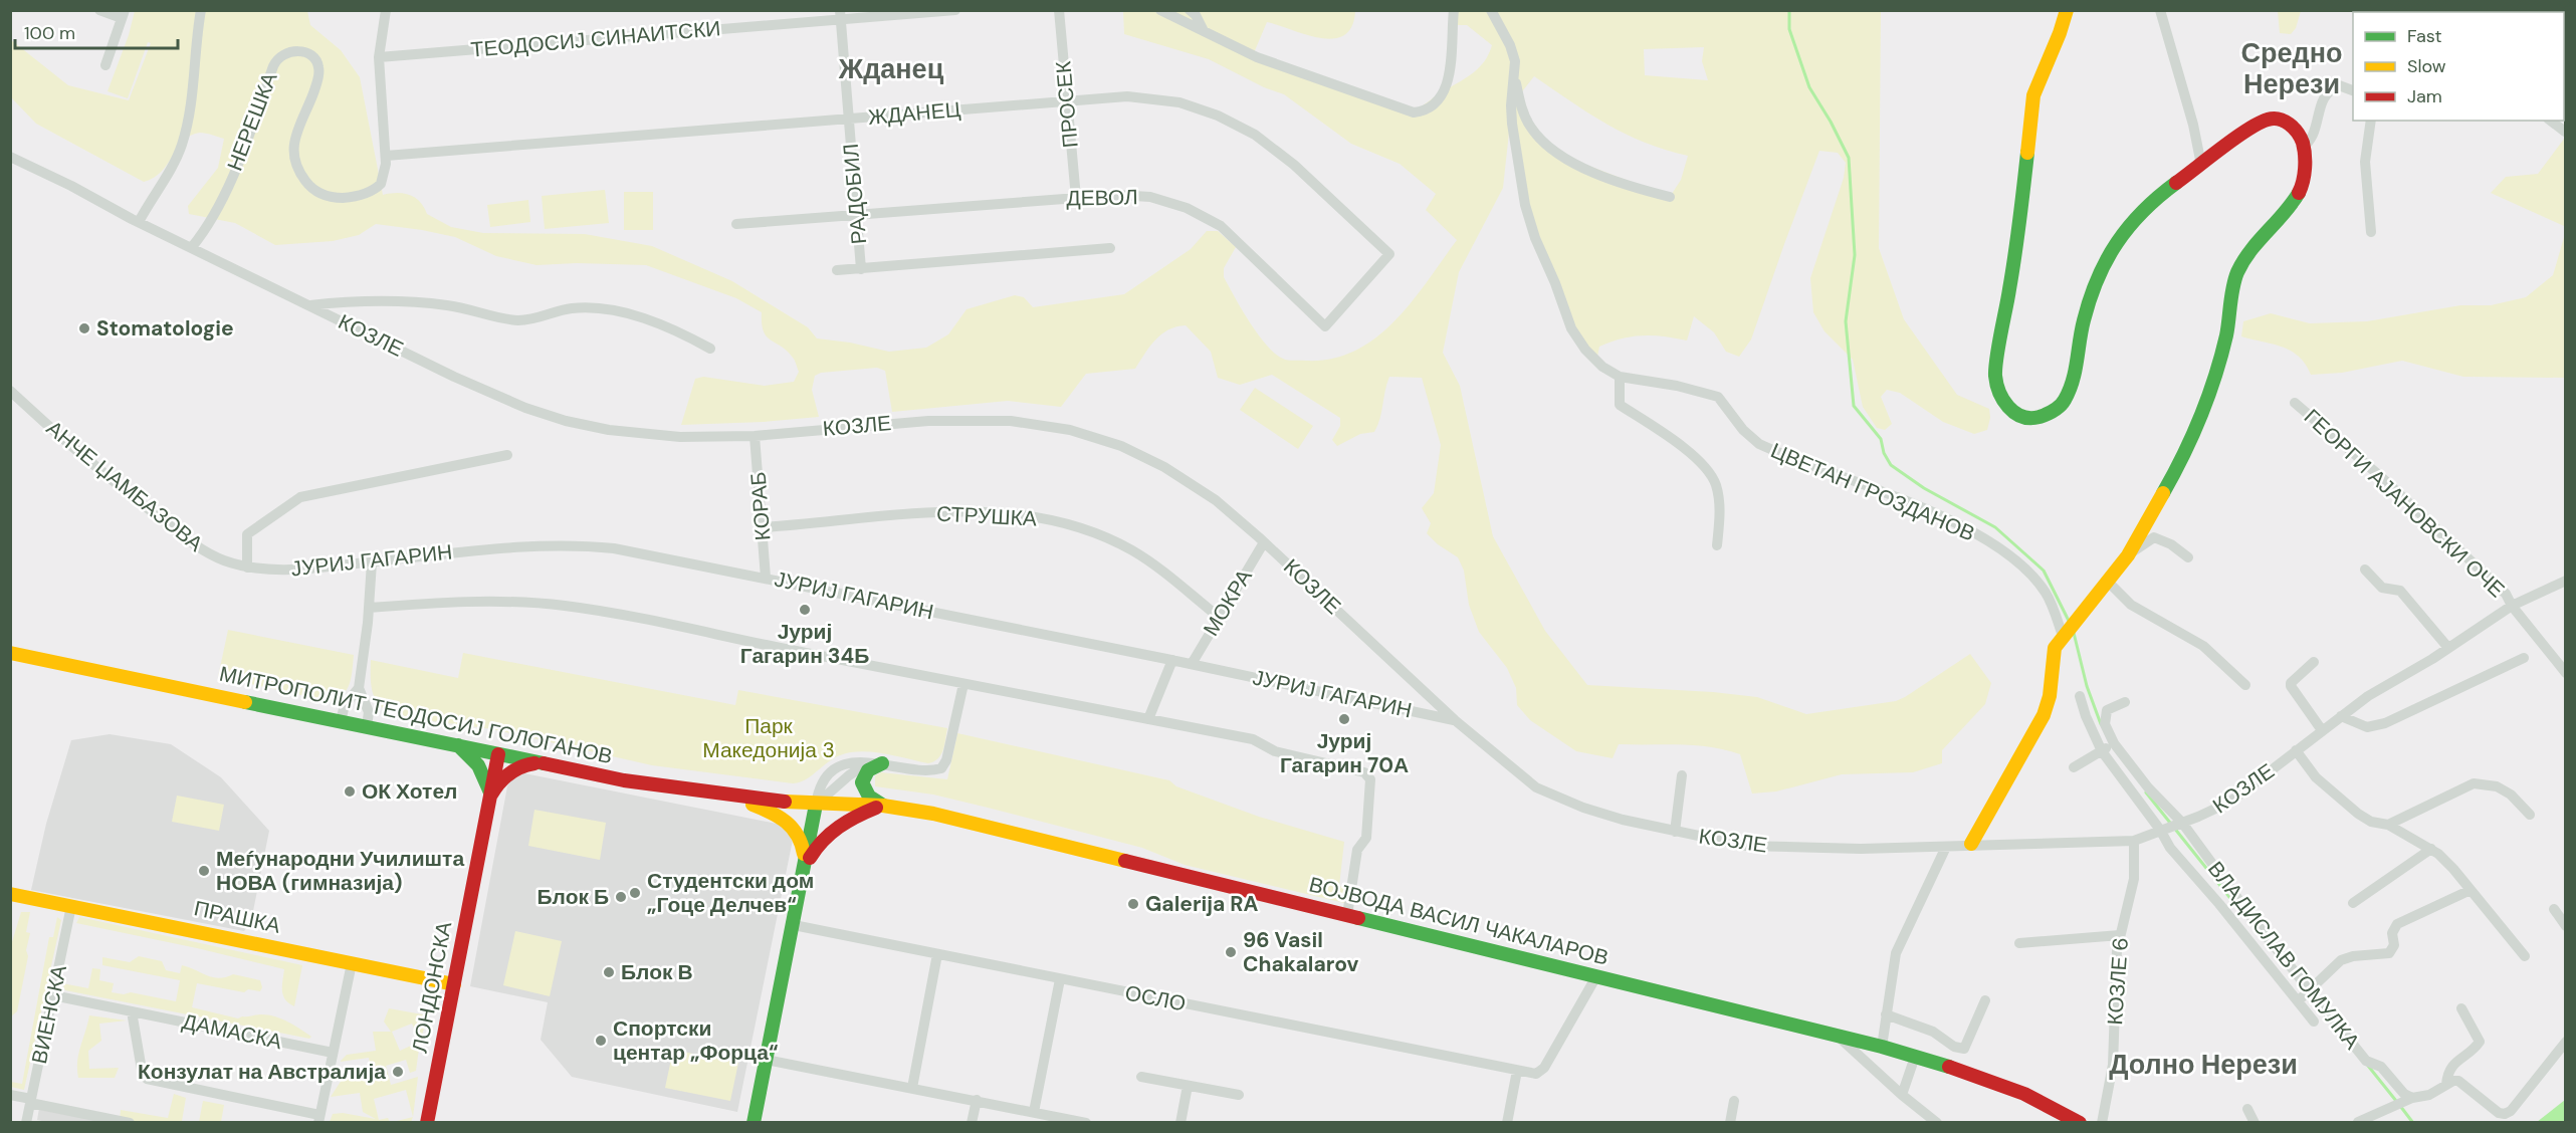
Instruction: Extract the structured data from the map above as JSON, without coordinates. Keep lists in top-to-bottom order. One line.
{"streets":{"street":["ТЕОДОСИЈ СИНАИТСКИ","ПРОСЕК","ЖДАНЕЦ","НЕРЕШКА","РАДОБИЛ","ДЕВОЛ","КОЗЛЕ","АНЧЕ ЏАМБАЗОВА","ЦВЕТАН ГРОЗДАНОВ","ГЕОРГИ АЈАНОВСКИ ОЧЕ","КОРАБ","СТРУШКА","ЈУРИЈ ГАГАРИН","МОКРА","МИТРОПОЛИТ ТЕОДОСИЈ ГОЛОГАНОВ","ПРАШКА","ВОЈВОДА ВАСИЛ ЧАКАЛАРОВ","ВЛАДИСЛАВ ГОМУЛКА","КОЗЛЕ 6","ЛОНДОНСКА","ОСЛО","ВИЕНСКА","ДАМАСКА"]},"crossings":[["ТЕОДОСИЈ СИНАИТСКИ","НЕРЕШКА"],["ТЕОДОСИЈ СИНАИТСКИ","РАДОБИЛ"],["ПРОСЕК","ЖДАНЕЦ"],["ПРОСЕК","ДЕВОЛ"],["ЖДАНЕЦ","НЕРЕШКА"],["ЖДАНЕЦ","РАДОБИЛ"],["ЖДАНЕЦ","ДЕВОЛ"],["НЕРЕШКА","КОЗЛЕ"],["РАДОБИЛ","ДЕВОЛ"],["КОЗЛЕ","ГЕОРГИ АЈАНОВСКИ ОЧЕ"],["КОЗЛЕ","КОРАБ"],["КОЗЛЕ","ЈУРИЈ ГАГАРИН"],["КОЗЛЕ","МОКРА"],["КОЗЛЕ","ВЛАДИСЛАВ ГОМУЛКА"],["КОЗЛЕ","КОЗЛЕ 6"],["АНЧЕ ЏАМБАЗОВА","ЈУРИЈ ГАГАРИН"],["КОРАБ","СТРУШКА"],["КОРАБ","ЈУРИЈ ГАГАРИН"],["СТРУШКА","МОКРА"],["ЈУРИЈ ГАГАРИН","МОКРА"],["МИТРОПОЛИТ ТЕОДОСИЈ ГОЛОГАНОВ","ВОЈВОДА ВАСИЛ ЧАКАЛАРОВ"],["МИТРОПОЛИТ ТЕОДОСИЈ ГОЛОГАНОВ","ЛОНДОНСКА"],["ПРАШКА","ЛОНДОНСКА"],["ПРАШКА","ВИЕНСКА"],["ВОЈВОДА ВАСИЛ ЧАКАЛАРОВ","ОСЛО"],["ВИЕНСКА","ДАМАСКА"]],"districts":["Средно Нерези","Жданец","Долно Нерези"],"parks":["Парк Македонија 3"],"places":["Stomatologie","Јуриј Гагарин 34Б","Јуриј Гагарин 70А","ОК Хотел","Меѓународни Училишта НОВА (гимназија)","Студентски дом „Гоце Делчев“","Блок Б","Galerija RA","96 Vasil Chakalarov","Блок В","Спортски центар „Форца“","Конзулат на Австралија"],"legend":["Fast","Slow","Jam"],"scale_bar":"100 m"}
